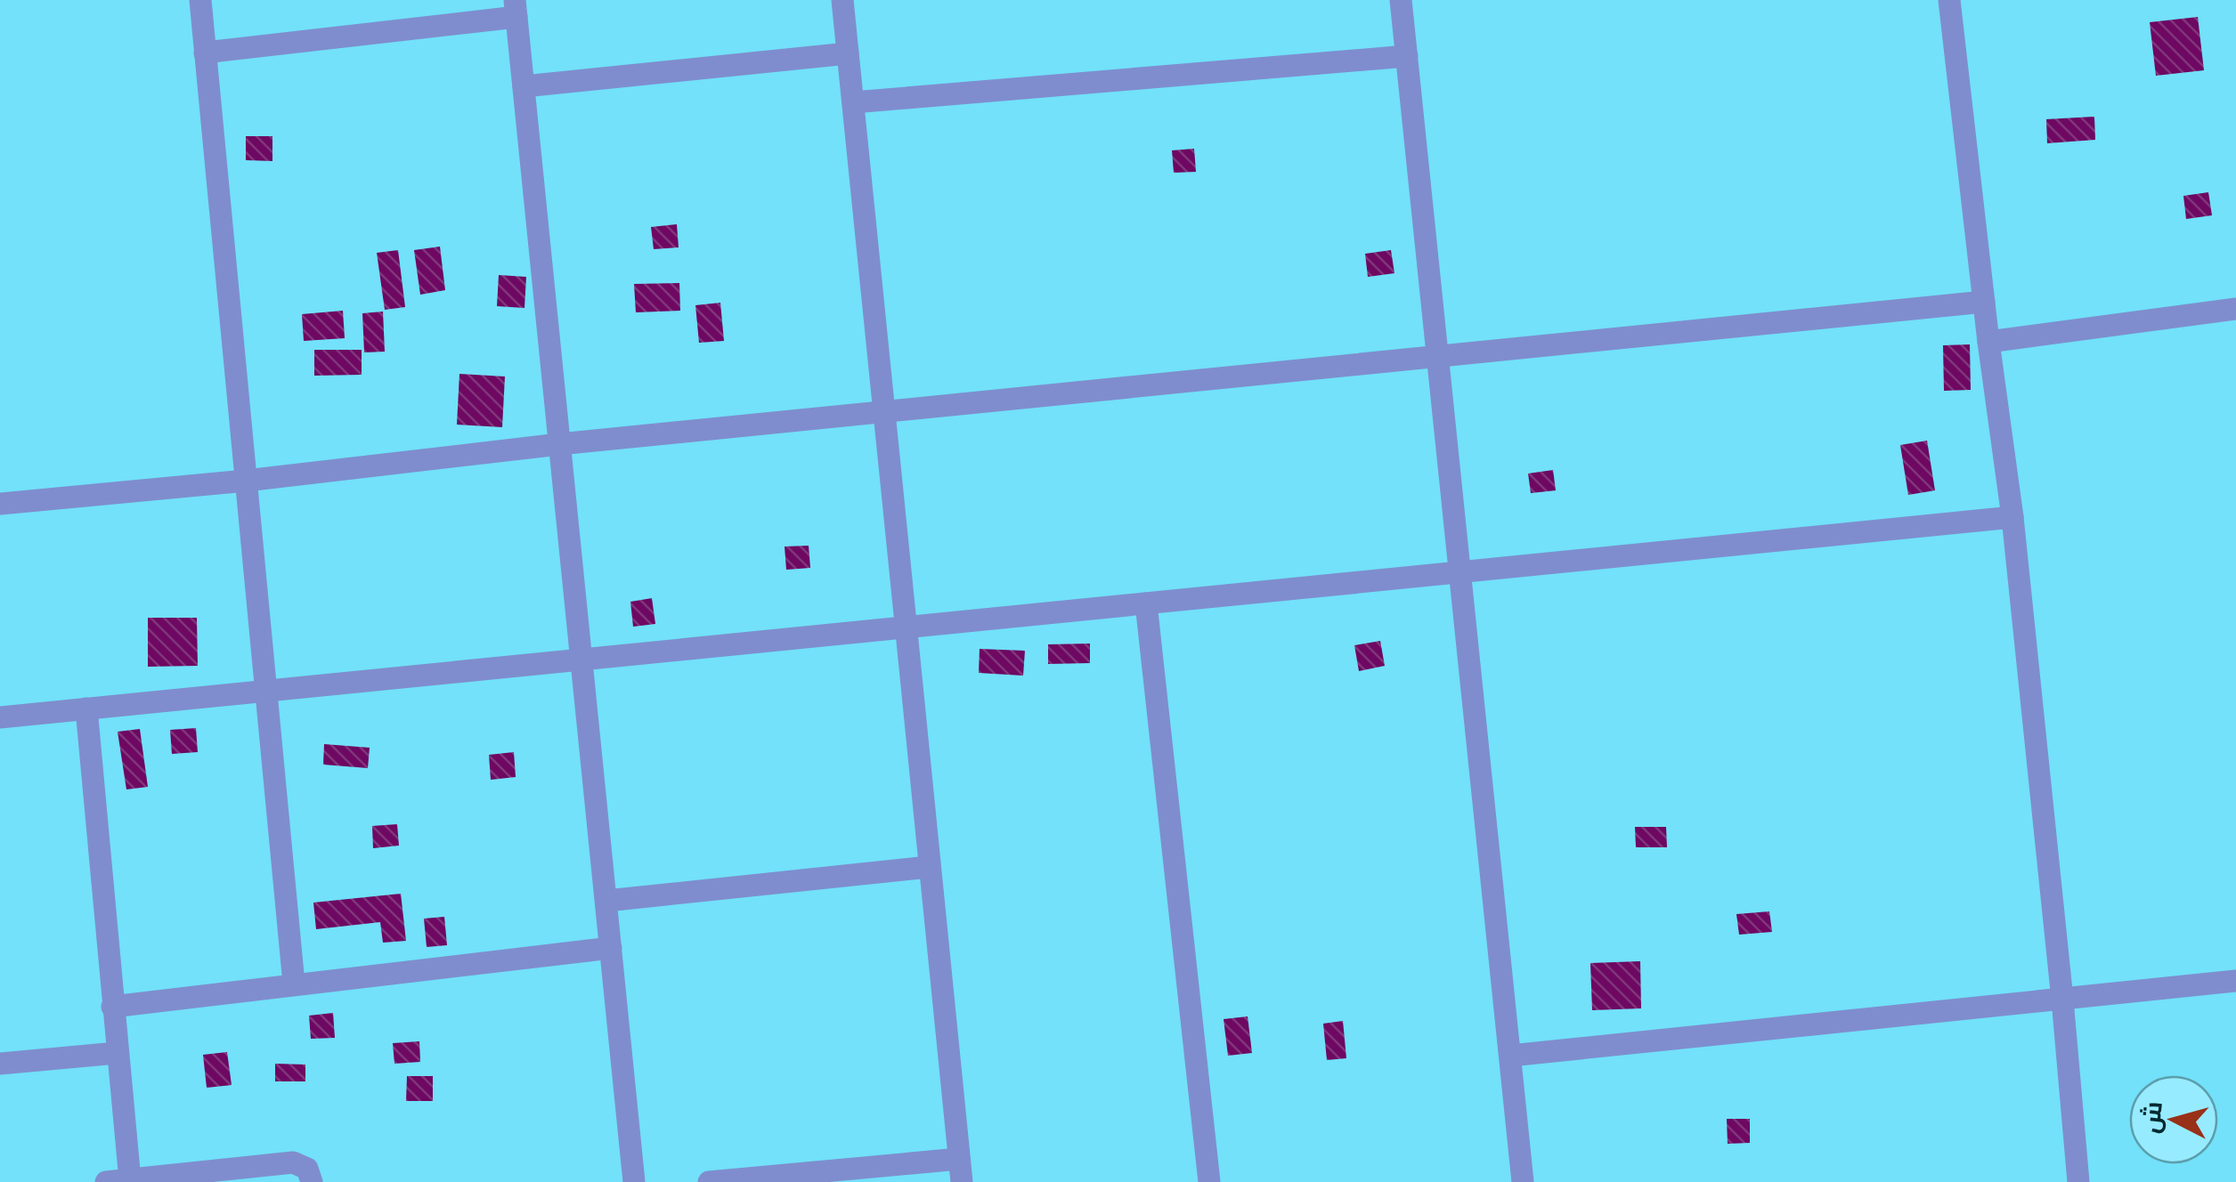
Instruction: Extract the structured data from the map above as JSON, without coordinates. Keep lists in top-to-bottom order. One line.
{"north":"left"}
